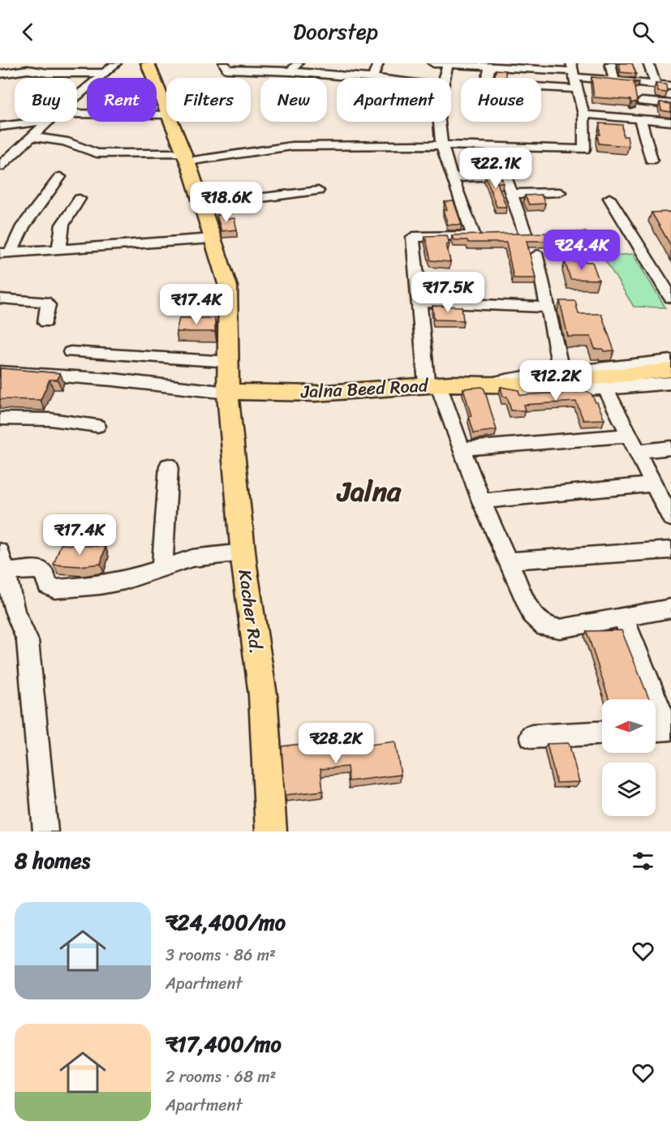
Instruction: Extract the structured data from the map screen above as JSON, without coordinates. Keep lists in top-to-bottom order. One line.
{"streets":{"main road":["Jalna Beed Road","Kacher Rd."]},"crossings":[["Jalna Beed Road","Kacher Rd."]],"districts":["Jalna"],"north":"left","page":{"header":"Doorstep","chip":["Buy","Rent","Filters","New","Apartment","House"],"price":["₹22.1K","₹18.6K","₹24.4K","₹17.5K","₹17.4K","₹12.2K","₹17.4K","₹28.2K"],"heading":"8 homes","list":[{"name":"₹24,400/mo","note":"3 rooms · 86 m² · Apartment"},{"name":"₹17,400/mo","note":"2 rooms · 68 m² · Apartment"}]}}
